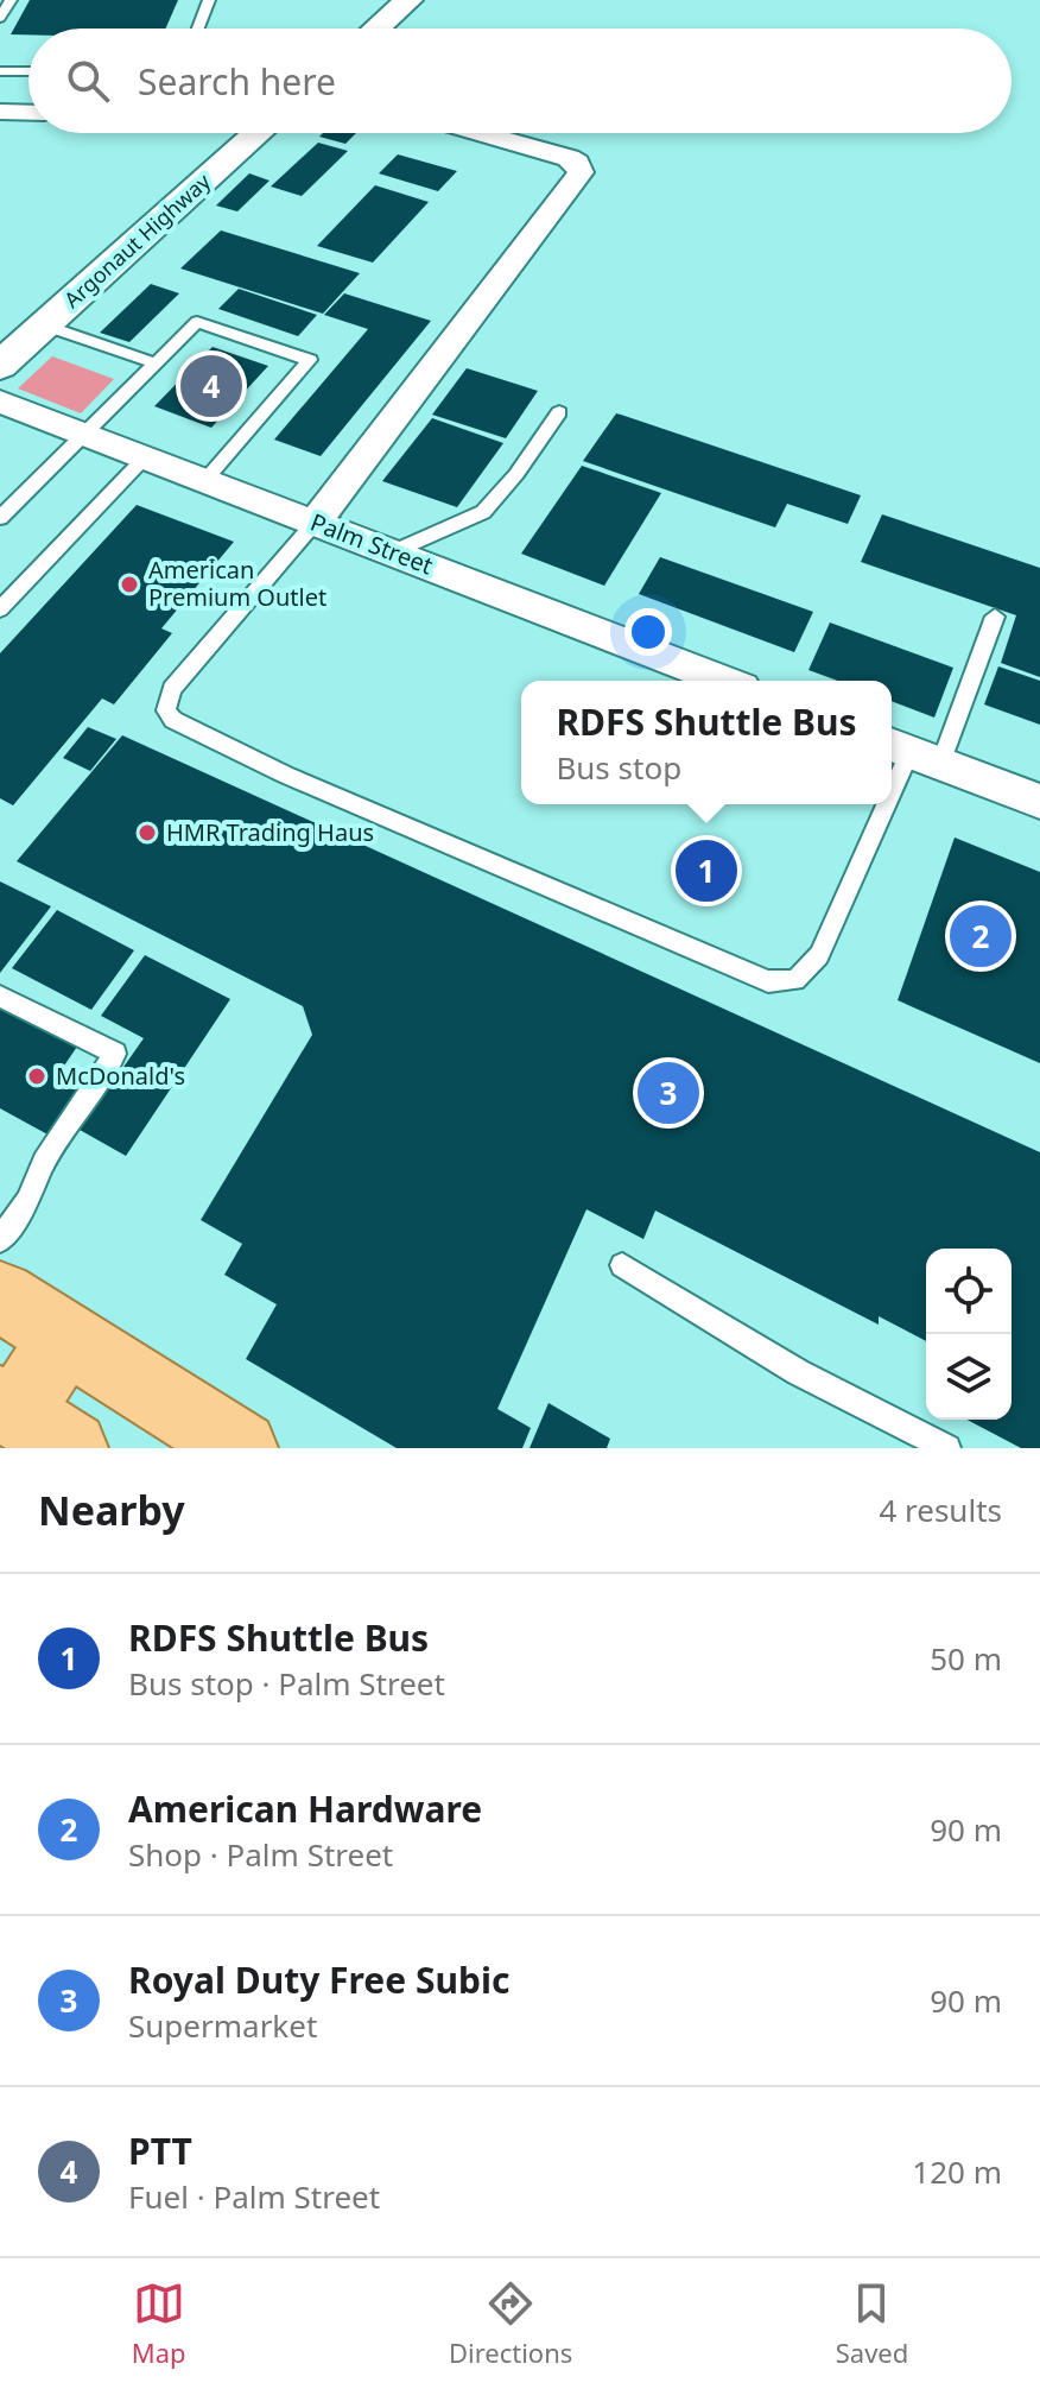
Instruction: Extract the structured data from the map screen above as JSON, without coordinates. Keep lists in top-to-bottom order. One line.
{"streets":{"street":["Argonaut Highway","Palm Street"]},"places":["American Premium Outlet","HMR Trading Haus","McDonald's"],"page":{"search":"Search here","pins":["4","1","2","3"],"popup":["RDFS Shuttle Bus","Bus stop"],"heading":["Nearby","4 results"],"list":[{"mark":"1","name":"RDFS Shuttle Bus","note":"Bus stop · Palm Street","value":"50 m"},{"mark":"2","name":"American Hardware","note":"Shop · Palm Street","value":"90 m"},{"mark":"3","name":"Royal Duty Free Subic","note":"Supermarket","value":"90 m"},{"mark":"4","name":"PTT","note":"Fuel · Palm Street","value":"120 m"}],"nav":["Map","Directions","Saved"]}}
